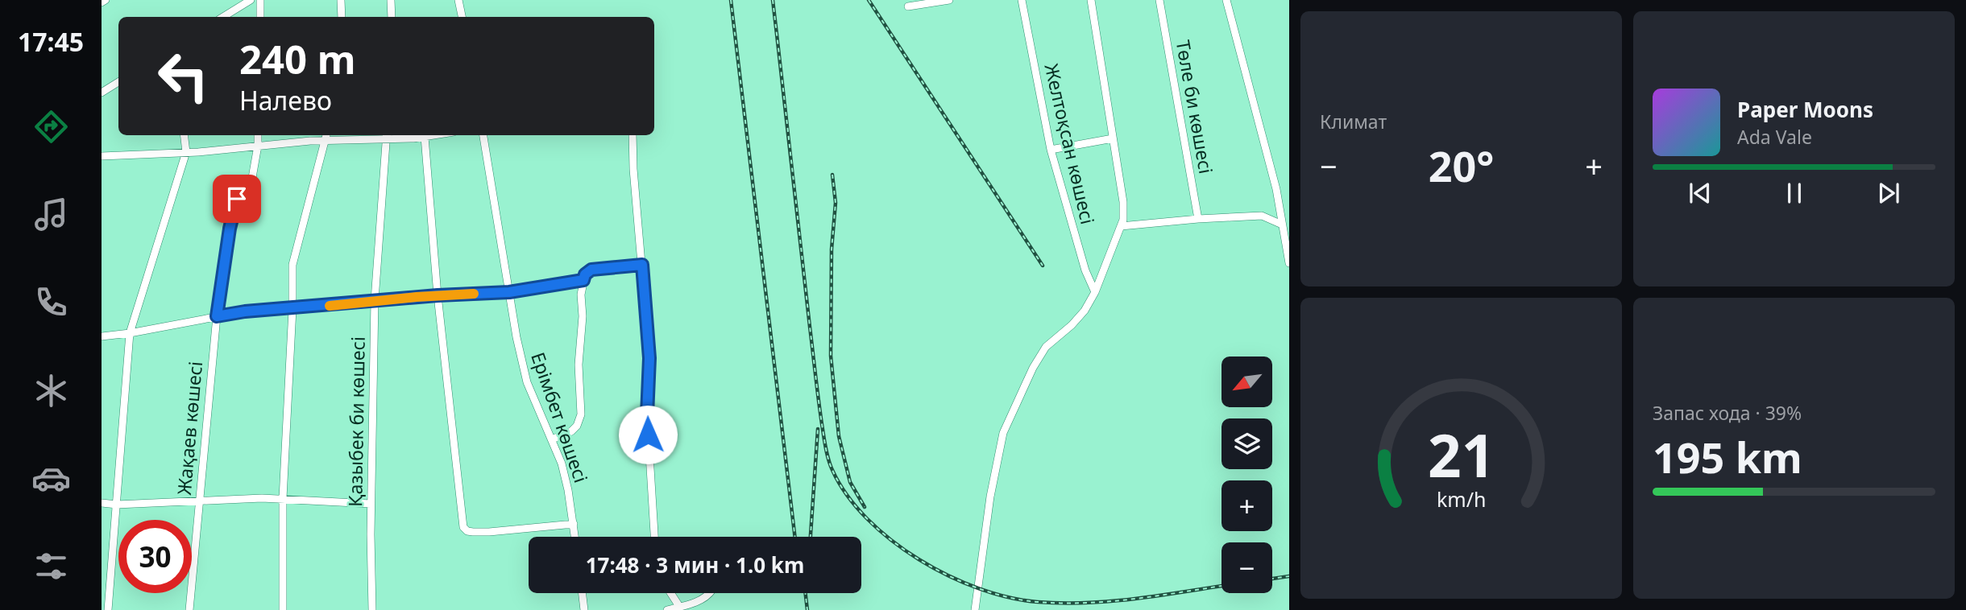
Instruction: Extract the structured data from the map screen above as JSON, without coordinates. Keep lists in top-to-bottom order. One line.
{"streets":{"street":["Төле би көшесі","Желтоқсан көшесі","Ерімбет көшесі","Қазыбек би көшесі","Жақаев көшесі"]},"north":"bottom left","page":{"tabs":"17:45","tile":["Климат",["Запас хода · 39%","195 km"]],"turn":["240 m","Налево"],"song":["Paper Moons","Ada Vale"],"heat":["−","20°","+"],"map_buttons":["+","−"],"limit":"30","trip":"17:48 · 3 мин · 1.0 km","gauge":["21","km/h"]}}
